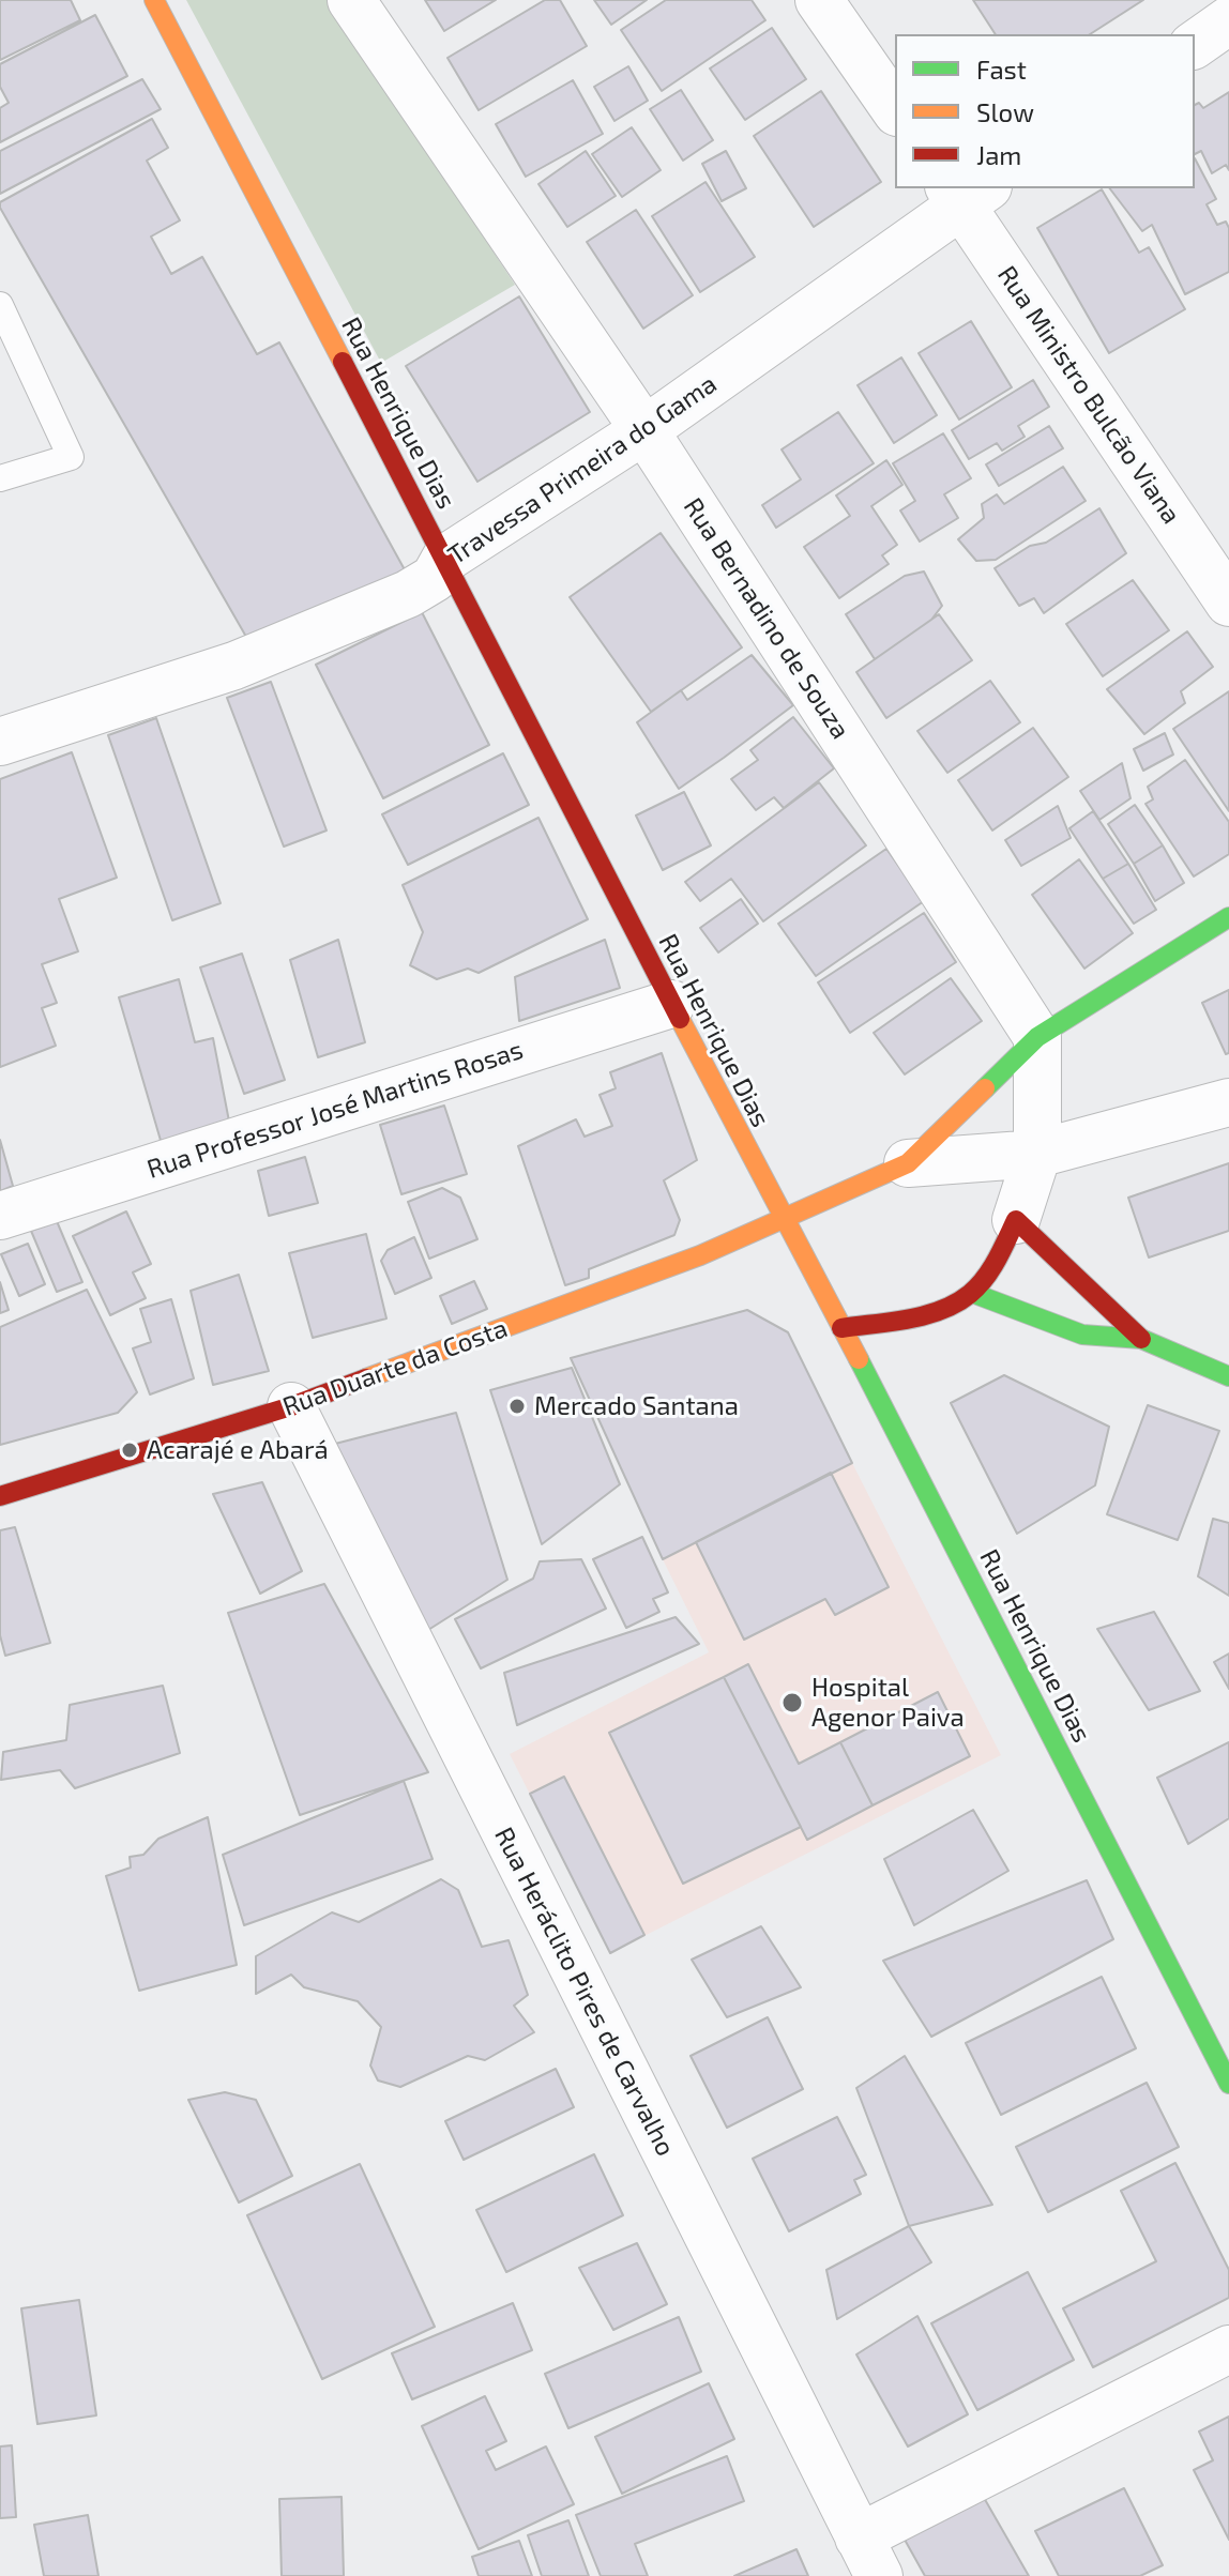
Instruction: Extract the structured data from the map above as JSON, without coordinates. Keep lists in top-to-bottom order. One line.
{"streets":{"street":["Rua Ministro Bulcão Viana","Rua Henrique Dias","Travessa Primeira do Gama","Rua Bernadino de Souza","Rua Professor José Martins Rosas","Rua Duarte da Costa","Rua Heráclito Pires de Carvalho"]},"crossings":[["Rua Ministro Bulcão Viana","Travessa Primeira do Gama"],["Rua Henrique Dias","Travessa Primeira do Gama"],["Rua Henrique Dias","Rua Professor José Martins Rosas"],["Rua Henrique Dias","Rua Duarte da Costa"],["Travessa Primeira do Gama","Rua Bernadino de Souza"],["Rua Duarte da Costa","Rua Heráclito Pires de Carvalho"]],"places":["Mercado Santana","Acarajé e Abará","Hospital Agenor Paiva"],"legend":["Fast","Slow","Jam"]}
